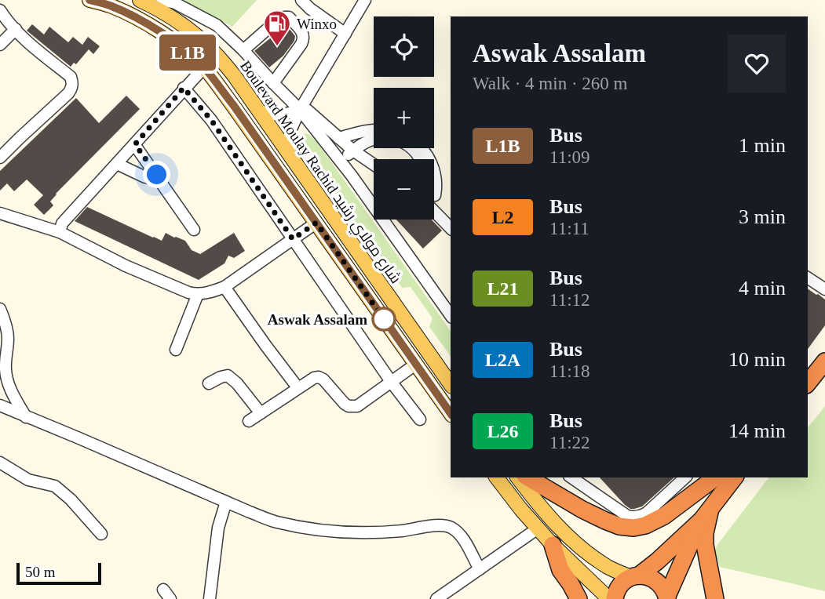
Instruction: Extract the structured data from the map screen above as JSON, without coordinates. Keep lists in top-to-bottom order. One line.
{"streets":{"main road":["Boulevard Moulay Rachid شارع مولاي رشيد"]},"places":{"fuel station":["Winxo"],"other":["Aswak Assalam"]},"lines":["bus line L1B"],"scale_bar":"50 m","page":{"on_map":"L1B","map_buttons":["+","−"],"heading":["Aswak Assalam","Walk · 4 min · 260 m"],"list":[{"mark":"L1B","name":"Bus","note":"11:09","value":"1 min"},{"mark":"L2","name":"Bus","note":"11:11","value":"3 min"},{"mark":"L21","name":"Bus","note":"11:12","value":"4 min"},{"mark":"L2A","name":"Bus","note":"11:18","value":"10 min"},{"mark":"L26","name":"Bus","note":"11:22","value":"14 min"}],"scale":"50 m"}}
